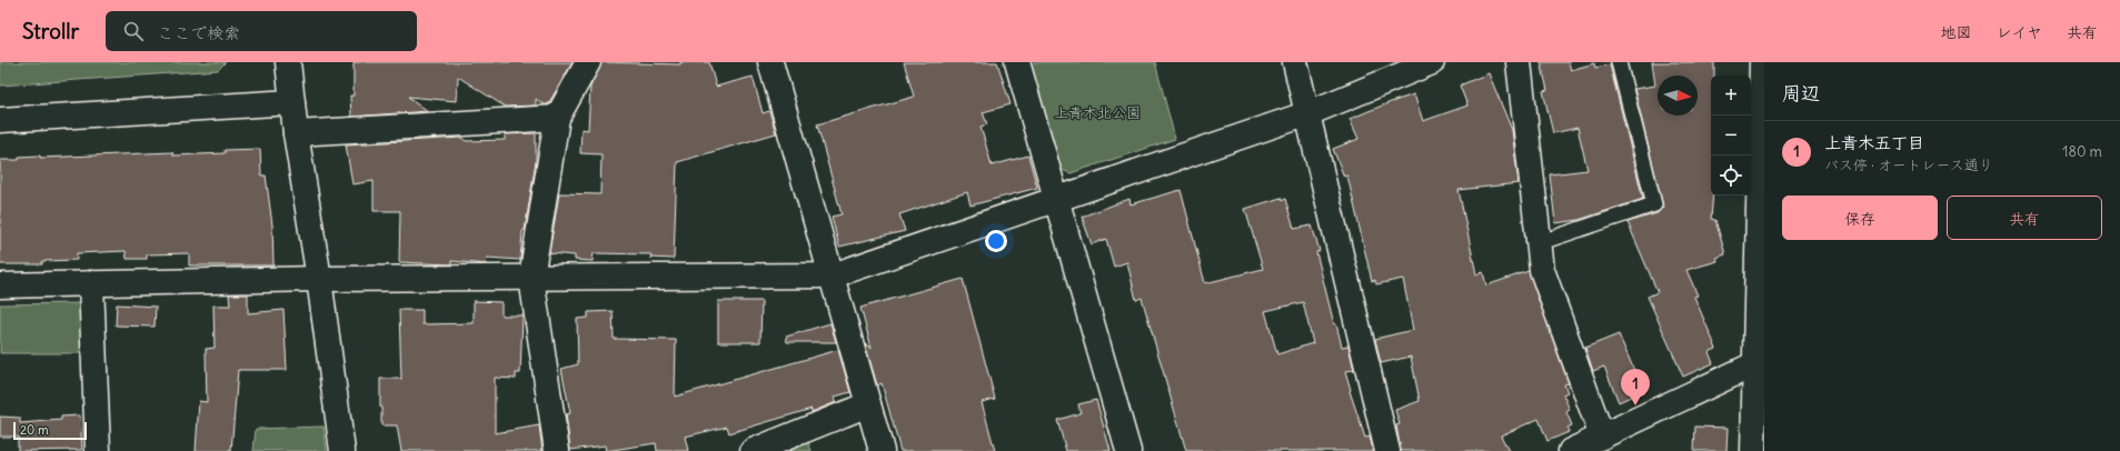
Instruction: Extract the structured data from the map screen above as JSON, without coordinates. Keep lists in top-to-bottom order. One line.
{"parks":["上青木北公園"],"scale_bar":"20 m","north":"right","page":{"header":"Strollr","search":"ここで検索","nav":["地図","レイヤ","共有"],"heading":"周辺","map_buttons":["+","−"],"list":[{"mark":"1","name":"上青木五丁目","note":"バス停 · オートレース通り","value":"180 m"}],"buttons":["保存","共有"],"pins":"1","scale":"20 m"}}
